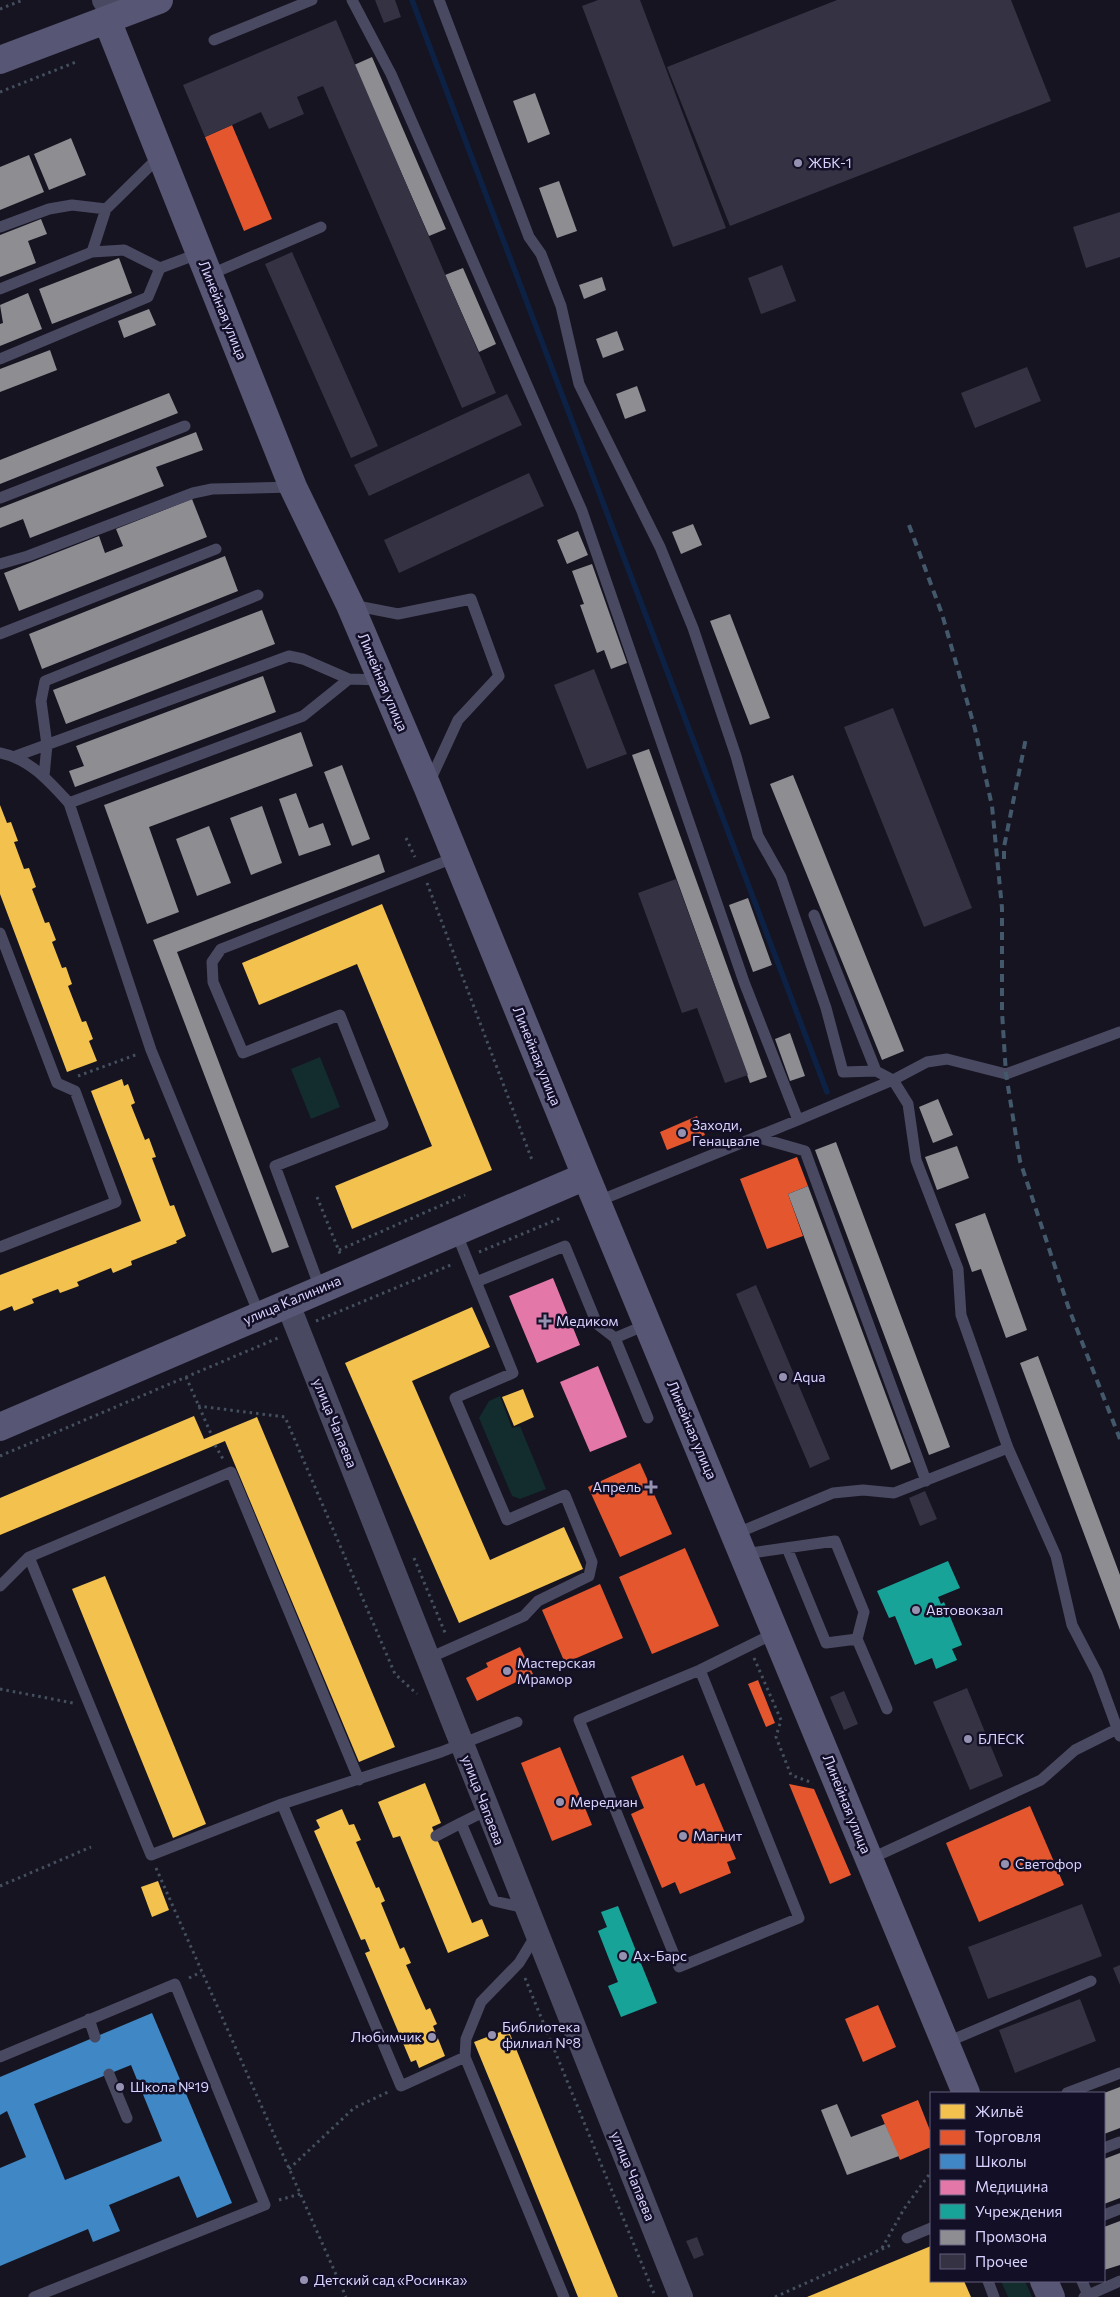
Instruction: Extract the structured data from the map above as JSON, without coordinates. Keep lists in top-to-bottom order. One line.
{"streets":{"main road":["Линейная улица","улица Калинина"],"street":["улица Чапаева"]},"crossings":[["Линейная улица","улица Калинина"],["улица Калинина","улица Чапаева"]],"places":{"other":["ЖБК-1","Заходи, Генацвале","Aqua","Автовокзал","Мастерская Мрамор","БЛЕСК","Мередиан","Магнит","Светофор","Ах-Барс","Библиотека филиал N°8","Любимчик","Школа №19","Детский сад «Росинка»"],"health":["Медиком","Апрель"]},"legend":["Жильё","Торговля","Школы","Медицина","Учреждения","Промзона","Прочее"]}
